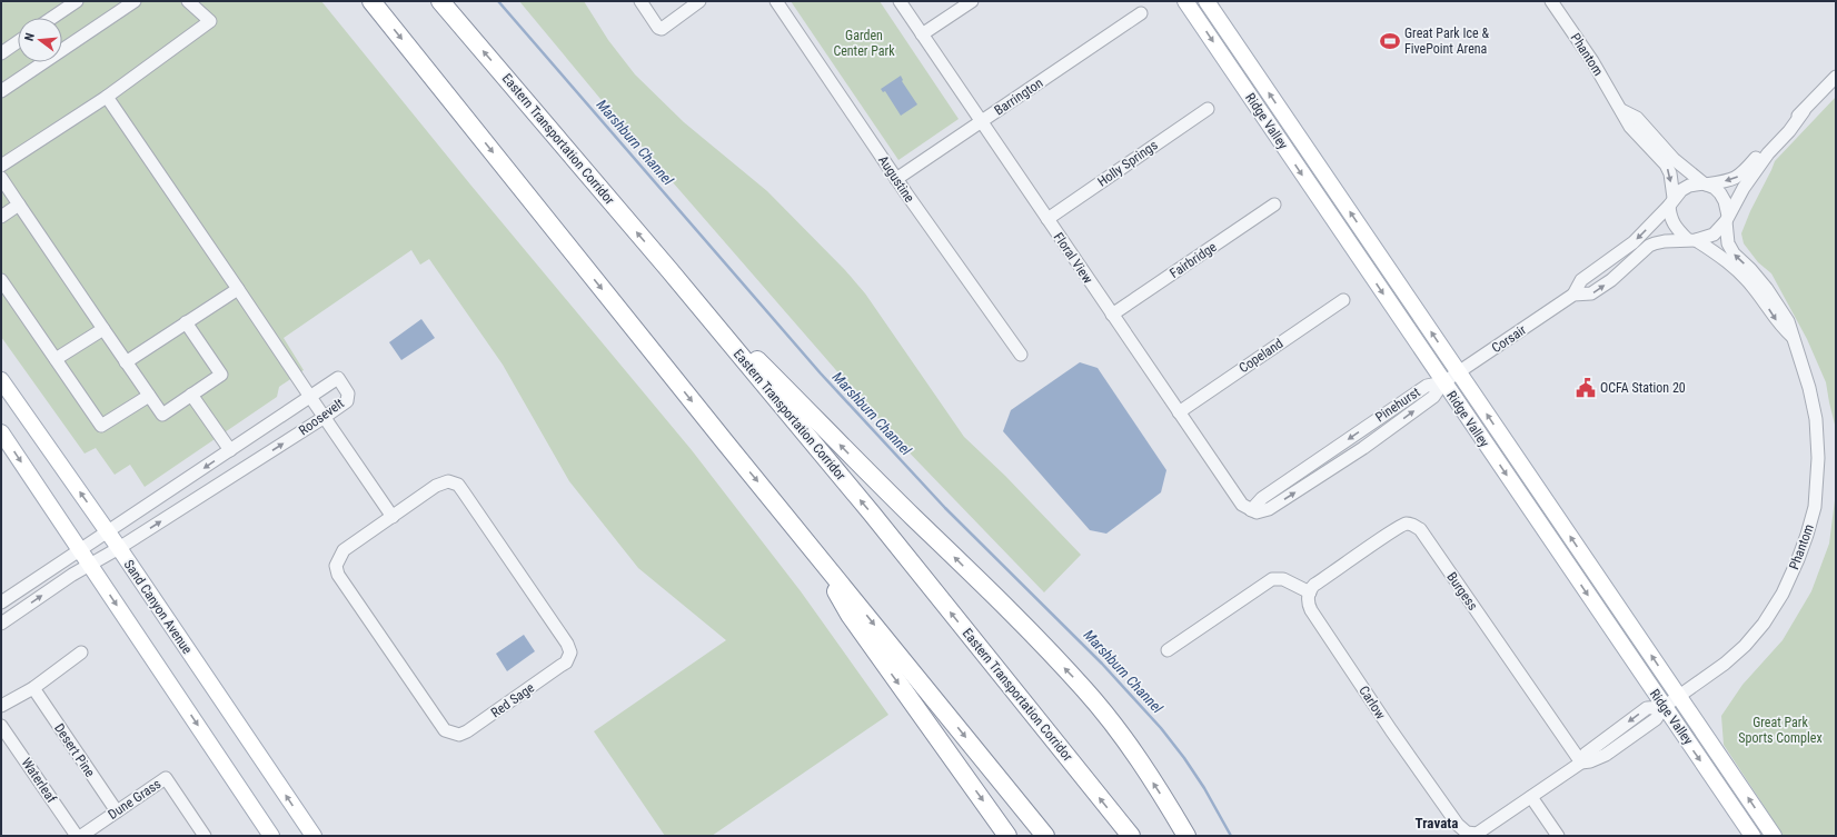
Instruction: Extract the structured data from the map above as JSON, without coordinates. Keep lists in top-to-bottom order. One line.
{"streets":{"highway":["Eastern Transportation Corridor"],"main road":["Ridge Valley","Sand Canyon Avenue"],"street":["Phantom","Barrington","Holly Springs","Augustine","Floral View","Fairbridge","Corsair","Copeland","Pinehurst","Roosevelt","Burgess","Red Sage","Carlow","Desert Pine","Waterleaf","Dune Grass"]},"crossings":[["Phantom","Ridge Valley"],["Phantom","Corsair"],["Phantom","Carlow"],["Barrington","Augustine"],["Barrington","Floral View"],["Ridge Valley","Corsair"],["Ridge Valley","Pinehurst"],["Ridge Valley","Carlow"],["Holly Springs","Floral View"],["Floral View","Fairbridge"],["Floral View","Copeland"],["Floral View","Pinehurst"],["Corsair","Pinehurst"],["Roosevelt","Sand Canyon Avenue"],["Burgess","Carlow"],["Desert Pine","Dune Grass"]],"districts":["Travata"],"water":["Marshburn Channel"],"parks":["Garden Center Park","Great Park Sports Complex"],"places":{"sports":["Great Park Ice & FivePoint Arena"],"public building":["OCFA Station 20"]},"north":"left"}
